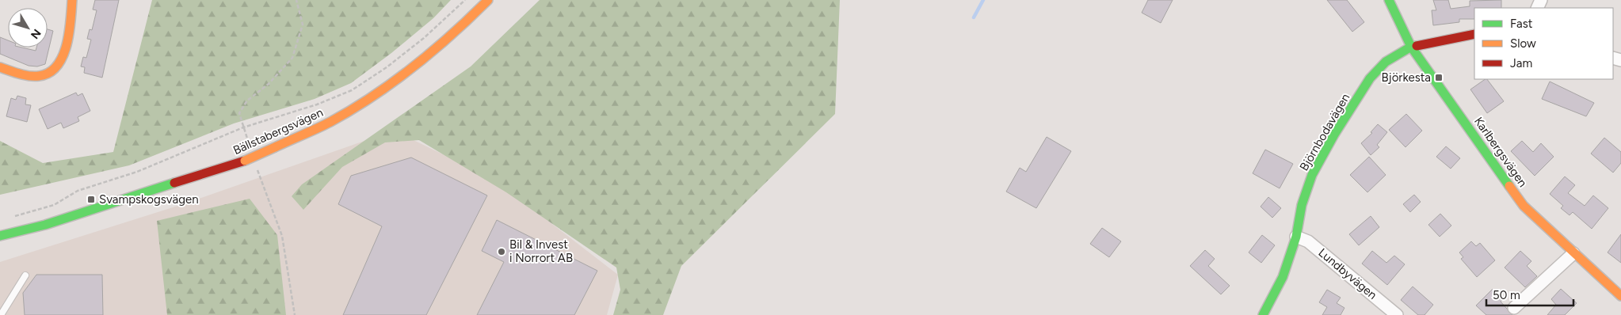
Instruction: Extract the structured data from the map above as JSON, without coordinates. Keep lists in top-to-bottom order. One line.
{"streets":{"street":["Bällstabergsvägen","Björnbodavägen","Karlbergsvägen","Lundbyvägen"]},"crossings":[["Björnbodavägen","Karlbergsvägen"],["Björnbodavägen","Lundbyvägen"]],"places":{"transit":["Björkesta","Svampskogsvägen"],"other":["Bil & Invest i Norrort AB"]},"legend":["Fast","Slow","Jam"],"scale_bar":"50 m","north":"bottom right"}
